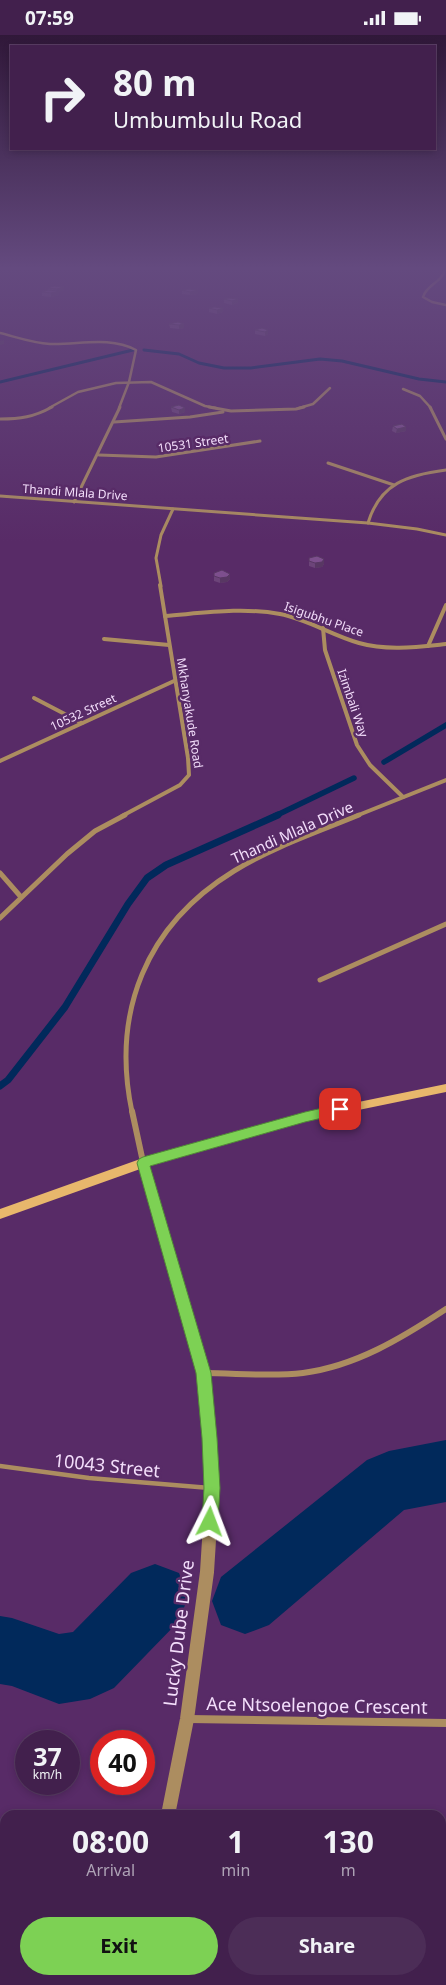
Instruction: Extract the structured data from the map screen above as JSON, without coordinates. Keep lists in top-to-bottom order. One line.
{"streets":{"street":["10531 Street","Thandi Mlala Drive","Isigubhu Place","Izimbali Way","10532 Street","Mkhanyakude Road","Lucky Dube Drive","Ace Ntsoelengoe Crescent"],"lane":["10043 Street"]},"crossings":[["Thandi Mlala Drive","Izimbali Way"],["Thandi Mlala Drive","Mkhanyakude Road"],["Thandi Mlala Drive","Lucky Dube Drive"],["Isigubhu Place","Izimbali Way"],["Isigubhu Place","Mkhanyakude Road"],["10532 Street","Mkhanyakude Road"],["10043 Street","Lucky Dube Drive"],["Lucky Dube Drive","Ace Ntsoelengoe Crescent"]],"page":{"status":"07:59","turn":["80 m","Umbumbulu Road"],"speed":"37 km/h","limit":"40","eta":["08:00","Arrival","1","min","130","m"],"buttons":["Exit","Share"]}}
